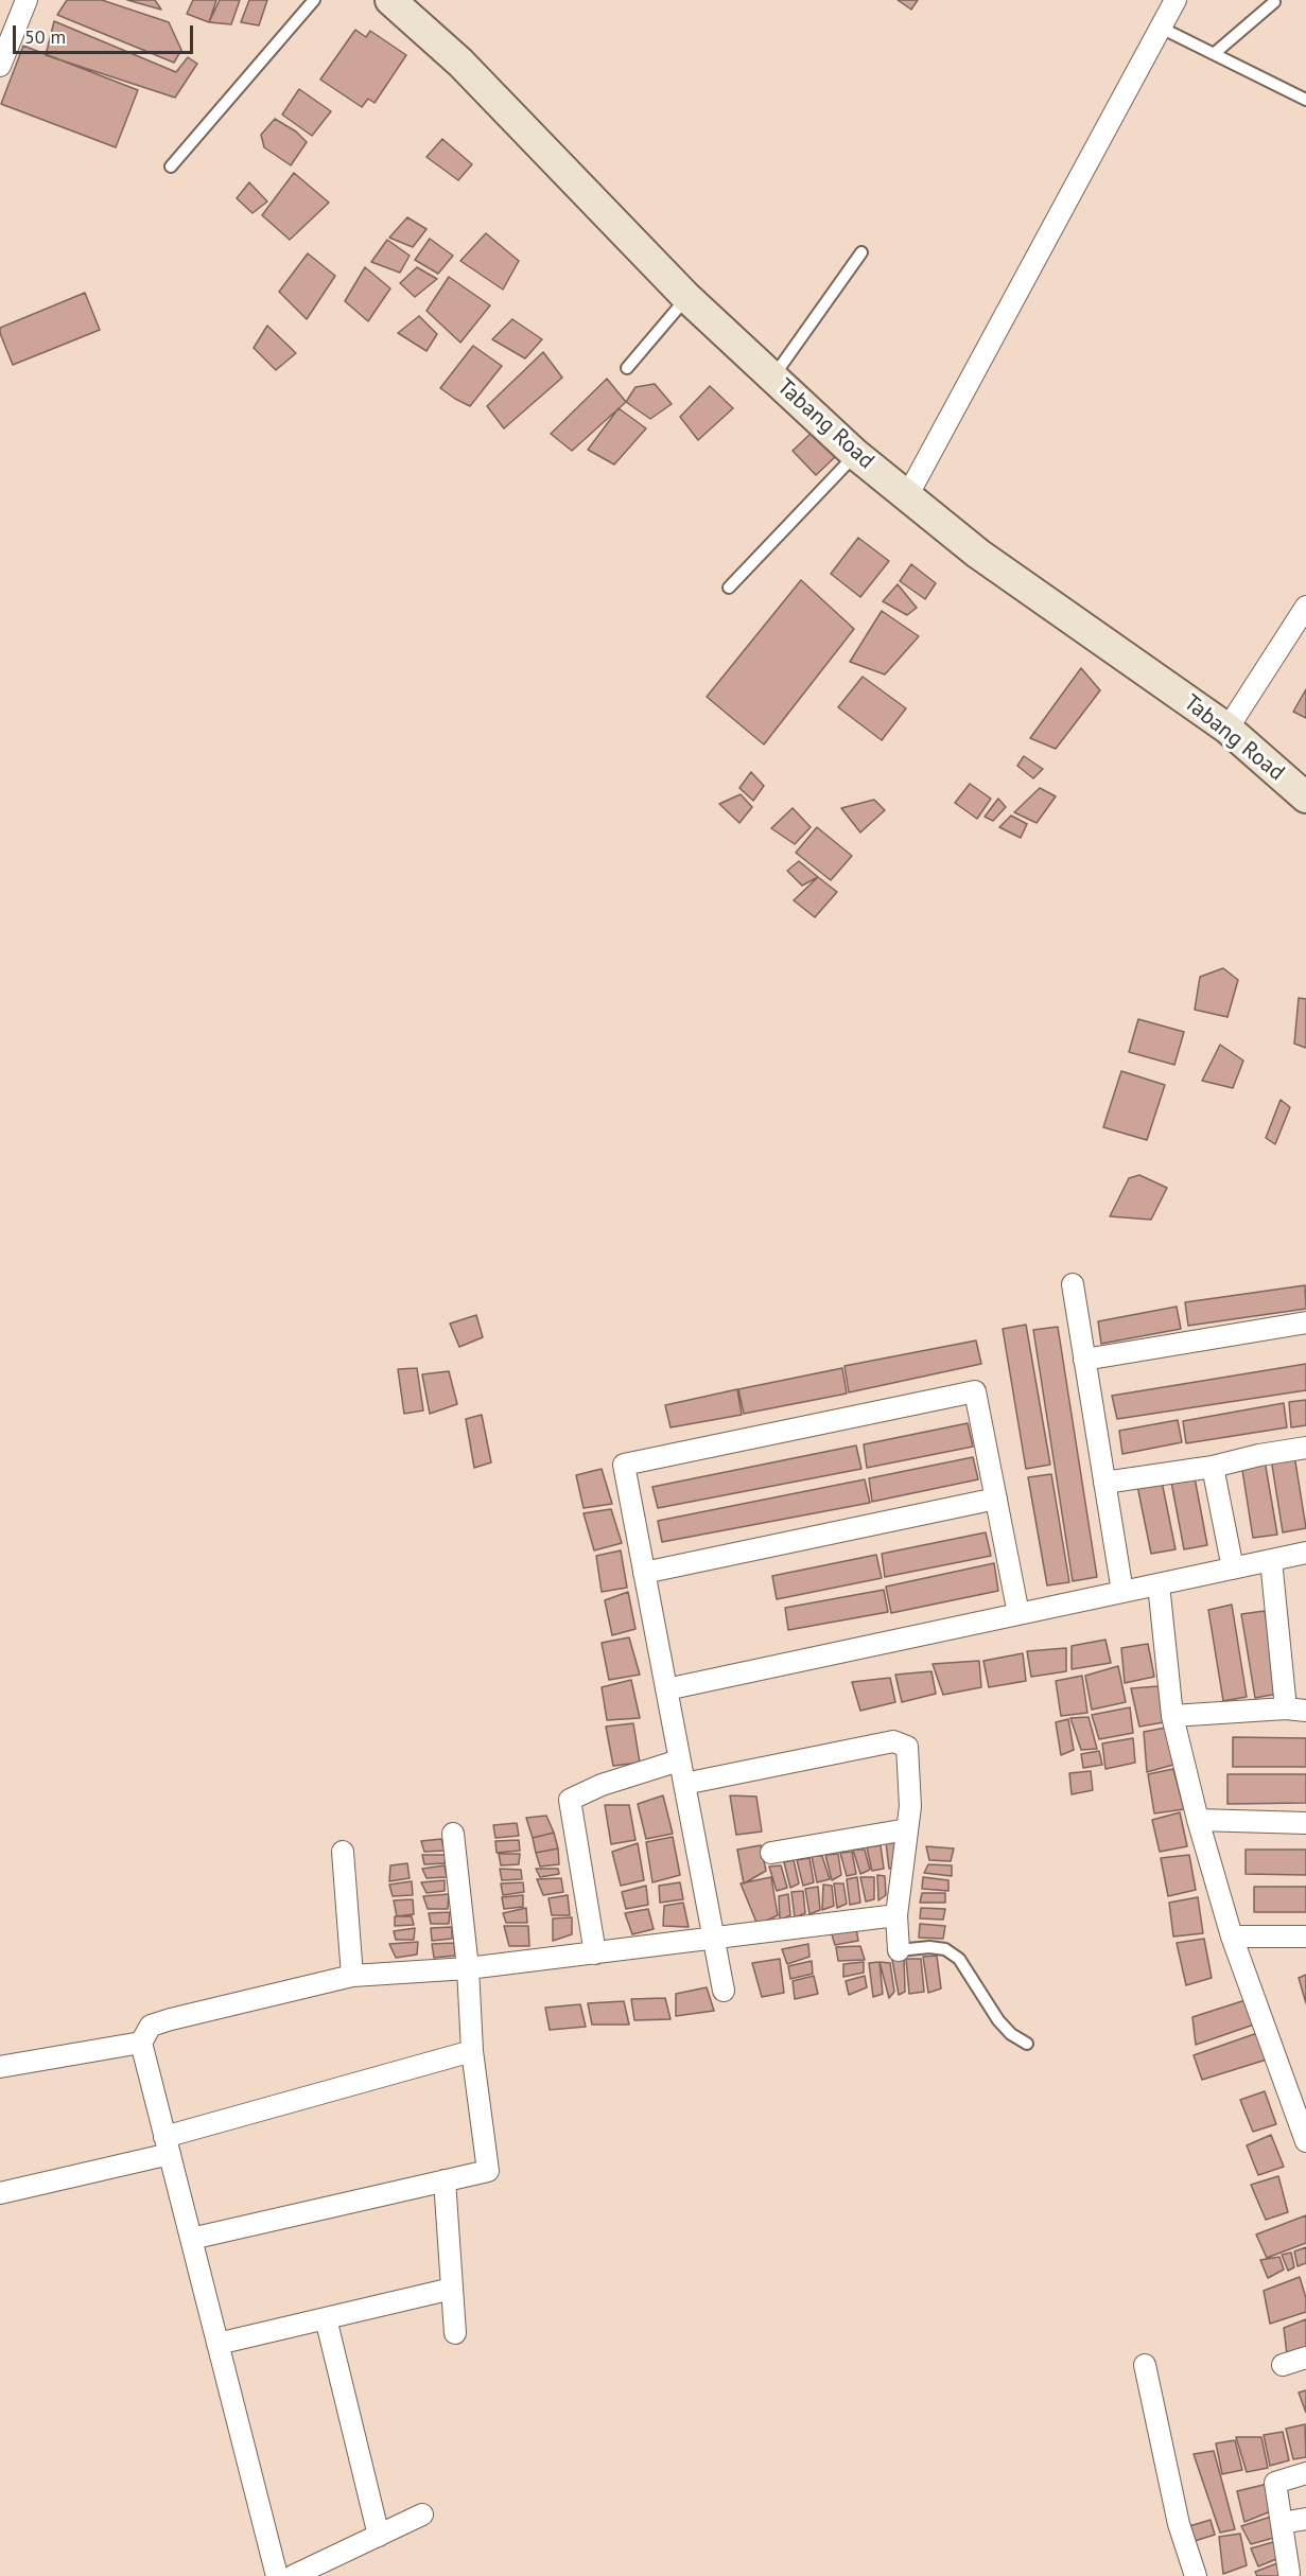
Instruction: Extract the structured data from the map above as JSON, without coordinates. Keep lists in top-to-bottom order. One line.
{"streets":{"main road":["Tabang Road"]},"scale_bar":"50 m"}
